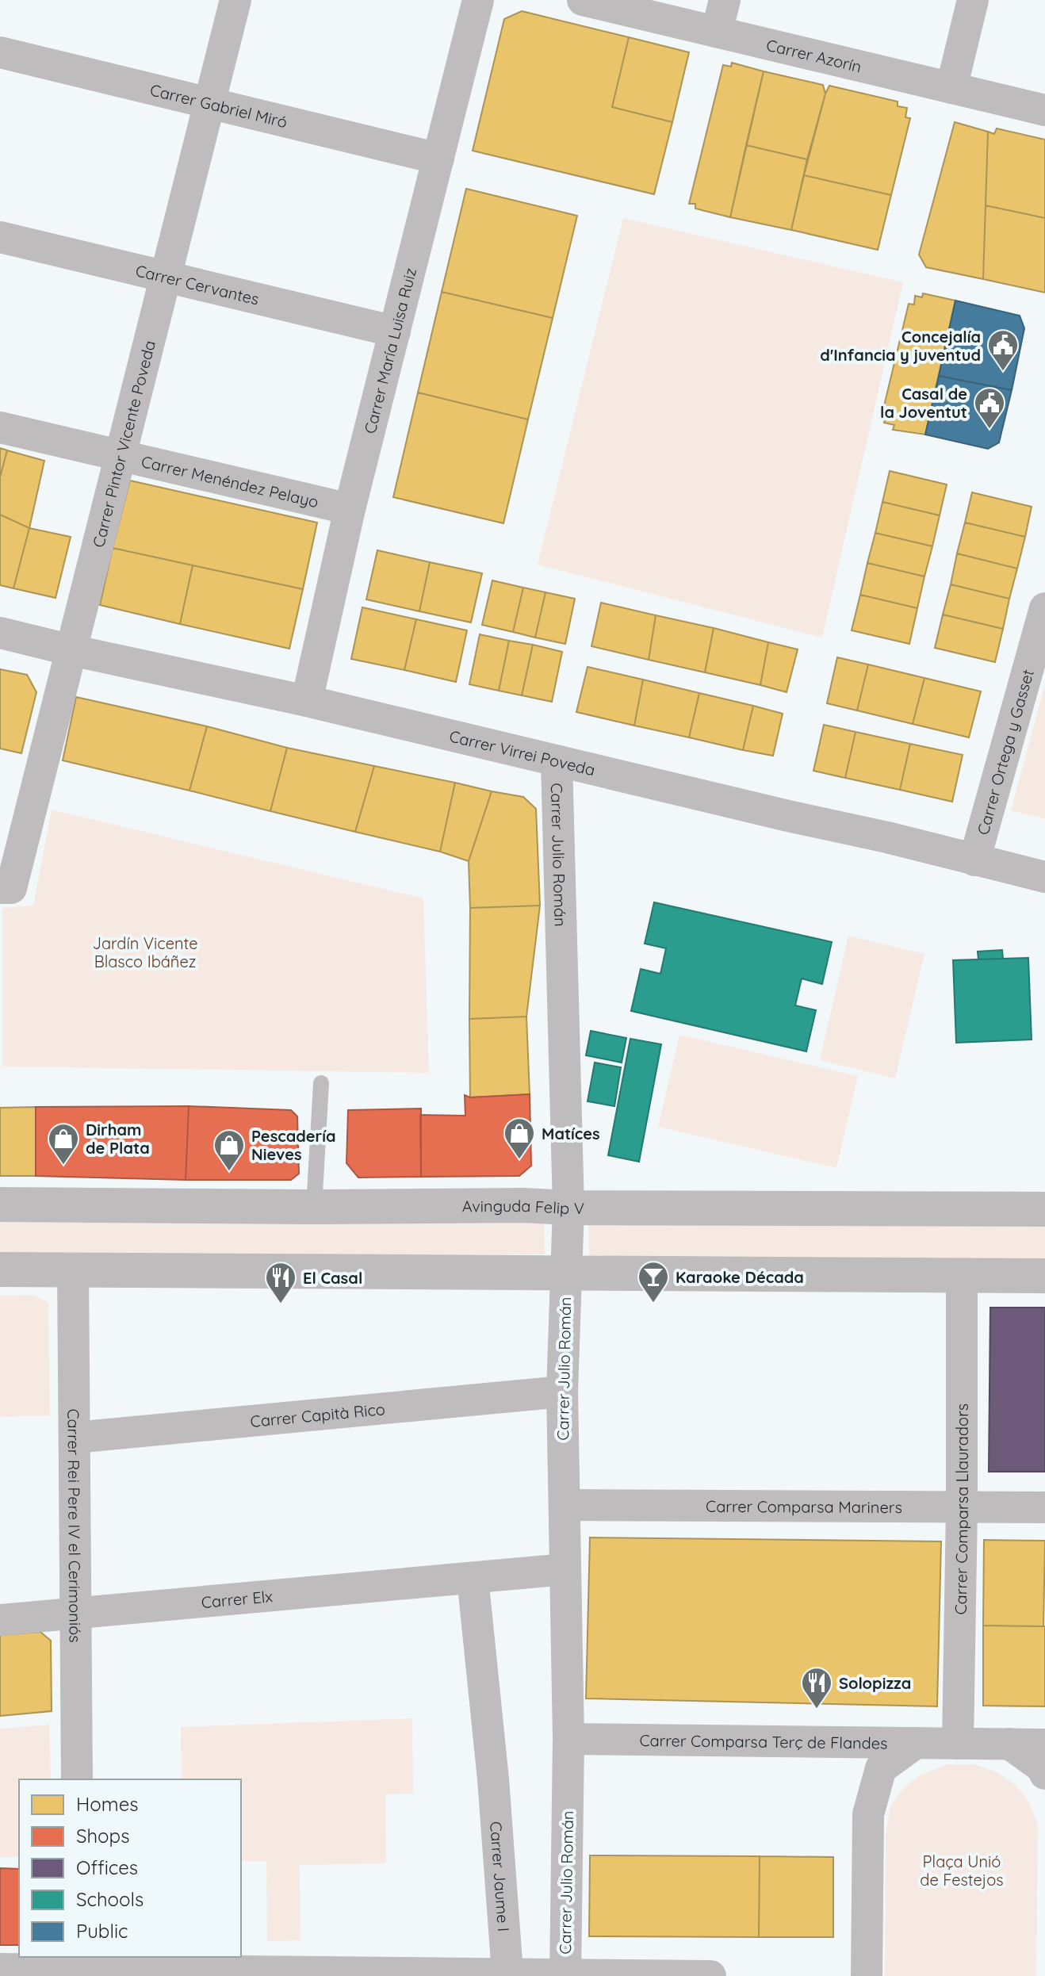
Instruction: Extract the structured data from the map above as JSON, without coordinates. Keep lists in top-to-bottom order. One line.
{"streets":{"street":["Carrer Azorín","Carrer Gabriel Miró","Carrer Cervantes","Carrer María Luisa Ruiz","Carrer Pintor Vicente Poveda","Carrer Menéndez Pelayo","Carrer Virrei Poveda","Carrer Ortega y Gasset","Carrer Julio Román","Avinguda Felip V","Carrer Capità Rico","Carrer Comparsa Mariners","Carrer Comparsa Llauradors","Carrer Rei Pere IV el Cerimoniós","Carrer Elx","Carrer Comparsa Terç de Flandes","Carrer Jaume I"]},"crossings":[["Carrer Gabriel Miró","Carrer María Luisa Ruiz"],["Carrer Gabriel Miró","Carrer Pintor Vicente Poveda"],["Carrer Cervantes","Carrer María Luisa Ruiz"],["Carrer Cervantes","Carrer Pintor Vicente Poveda"],["Carrer María Luisa Ruiz","Carrer Menéndez Pelayo"],["Carrer María Luisa Ruiz","Carrer Virrei Poveda"],["Carrer Pintor Vicente Poveda","Carrer Menéndez Pelayo"],["Carrer Pintor Vicente Poveda","Carrer Virrei Poveda"],["Carrer Virrei Poveda","Carrer Ortega y Gasset"],["Carrer Virrei Poveda","Carrer Julio Román"],["Carrer Julio Román","Avinguda Felip V"],["Carrer Julio Román","Carrer Capità Rico"],["Carrer Julio Román","Carrer Comparsa Mariners"],["Carrer Julio Román","Carrer Elx"],["Carrer Julio Román","Carrer Comparsa Terç de Flandes"],["Carrer Capità Rico","Carrer Rei Pere IV el Cerimoniós"],["Carrer Comparsa Mariners","Carrer Comparsa Llauradors"],["Carrer Comparsa Llauradors","Carrer Comparsa Terç de Flandes"],["Carrer Rei Pere IV el Cerimoniós","Carrer Elx"],["Carrer Elx","Carrer Jaume I"]],"parks":["Jardín Vicente Blasco Ibáñez","Plaça Unió de Festejos"],"places":{"public building":["Concejalía d'Infancia y juventud","Casal de la Joventut"],"shop":["Matíces","Dirham de Plata","Pescadería Nieves"],"bar":["Karaoke Década"],"restaurant":["El Casal","Solopizza"]},"legend":["Homes","Shops","Offices","Schools","Public"]}
